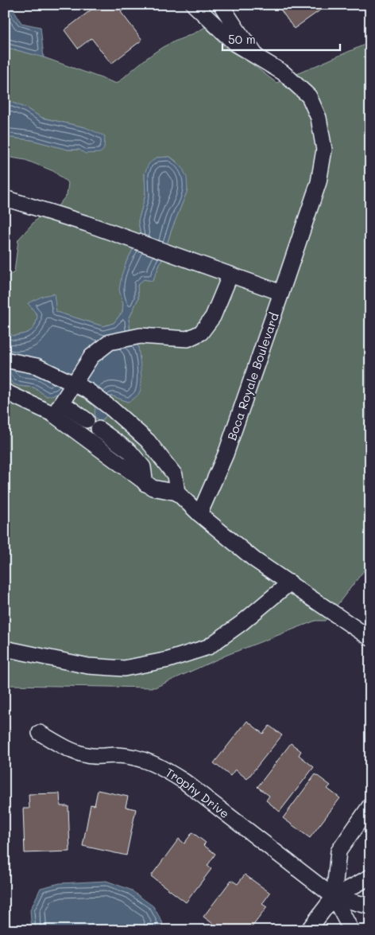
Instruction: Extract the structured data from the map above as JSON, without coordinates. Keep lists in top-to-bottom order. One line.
{"streets":{"street":["Boca Royale Boulevard","Trophy Drive"]},"scale_bar":"50 m"}
